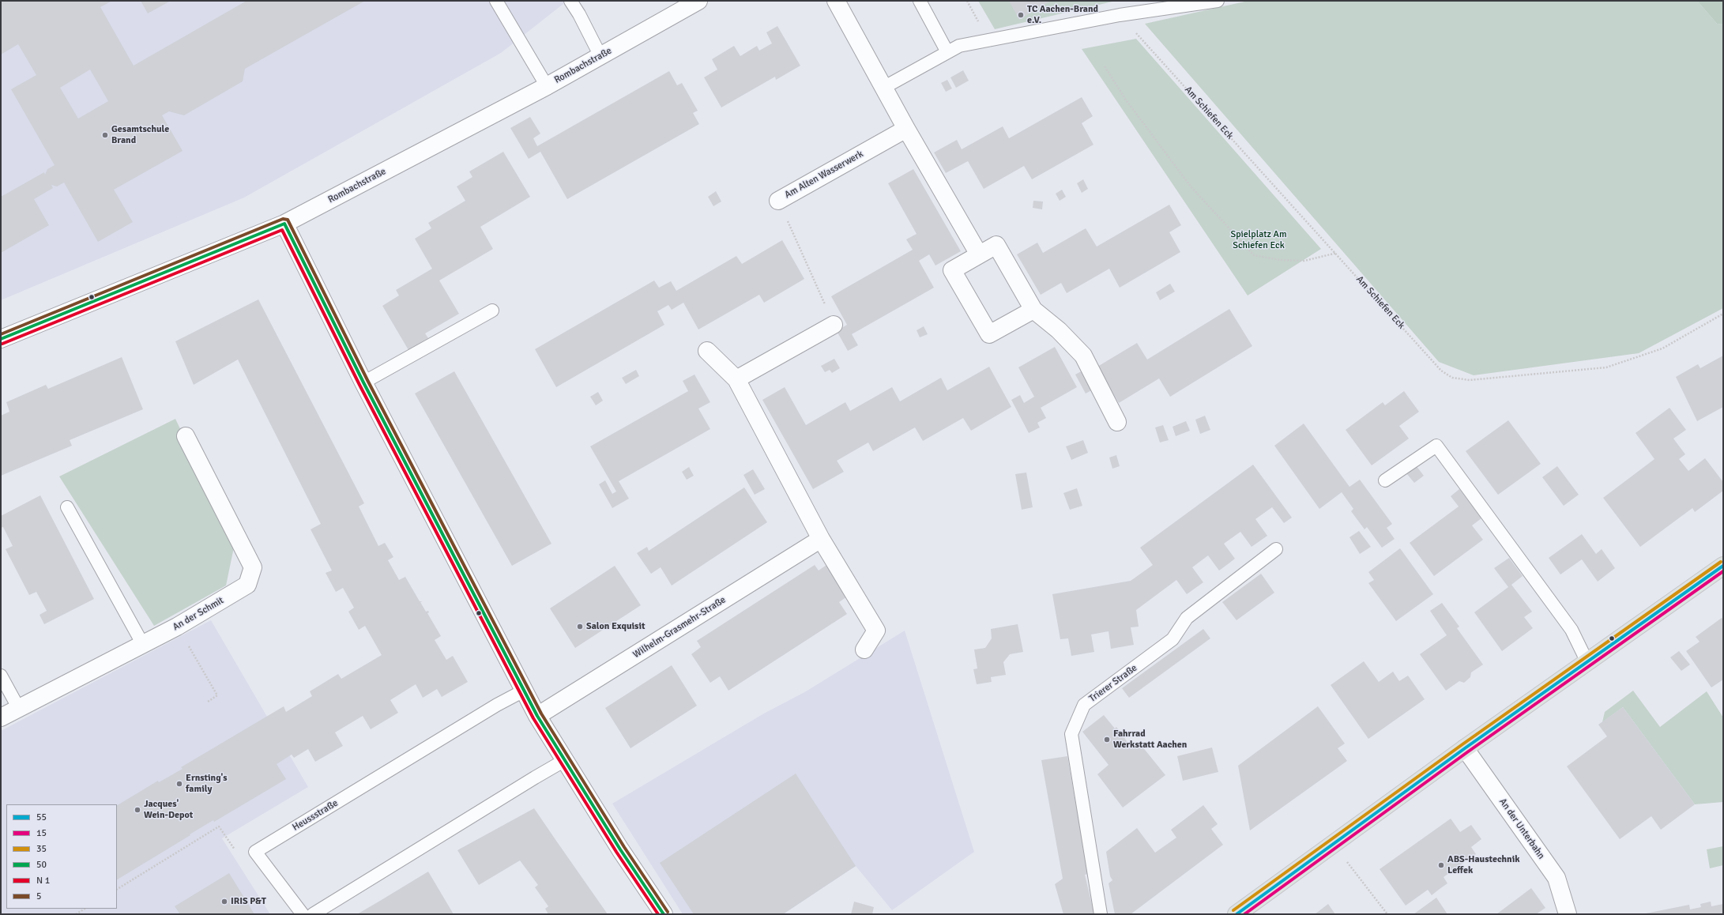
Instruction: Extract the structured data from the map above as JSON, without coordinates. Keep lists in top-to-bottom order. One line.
{"streets":{"street":["Rombachstraße","Am Alten Wasserwerk","An der Schmit","Wilhelm-Grasmehr-Straße","An der Unterbahn"],"lane":["Trierer Straße","Heussstraße"],"path":["Am Schiefen Eck"]},"parks":["Spielplatz Am Schiefen Eck"],"places":["TC Aachen-Brand e.V.","Gesamtschule Brand","Salon Exquisit","Fahrrad Werkstatt Aachen","Ernsting's family","Jacques' Wein-Depot","ABS-Haustechnik Leffek","IRIS P&T"],"lines":["transit line 5","transit line 50","transit line 35","transit line 55","transit line 15"],"legend":["55","15","35","50","N 1","5"]}
